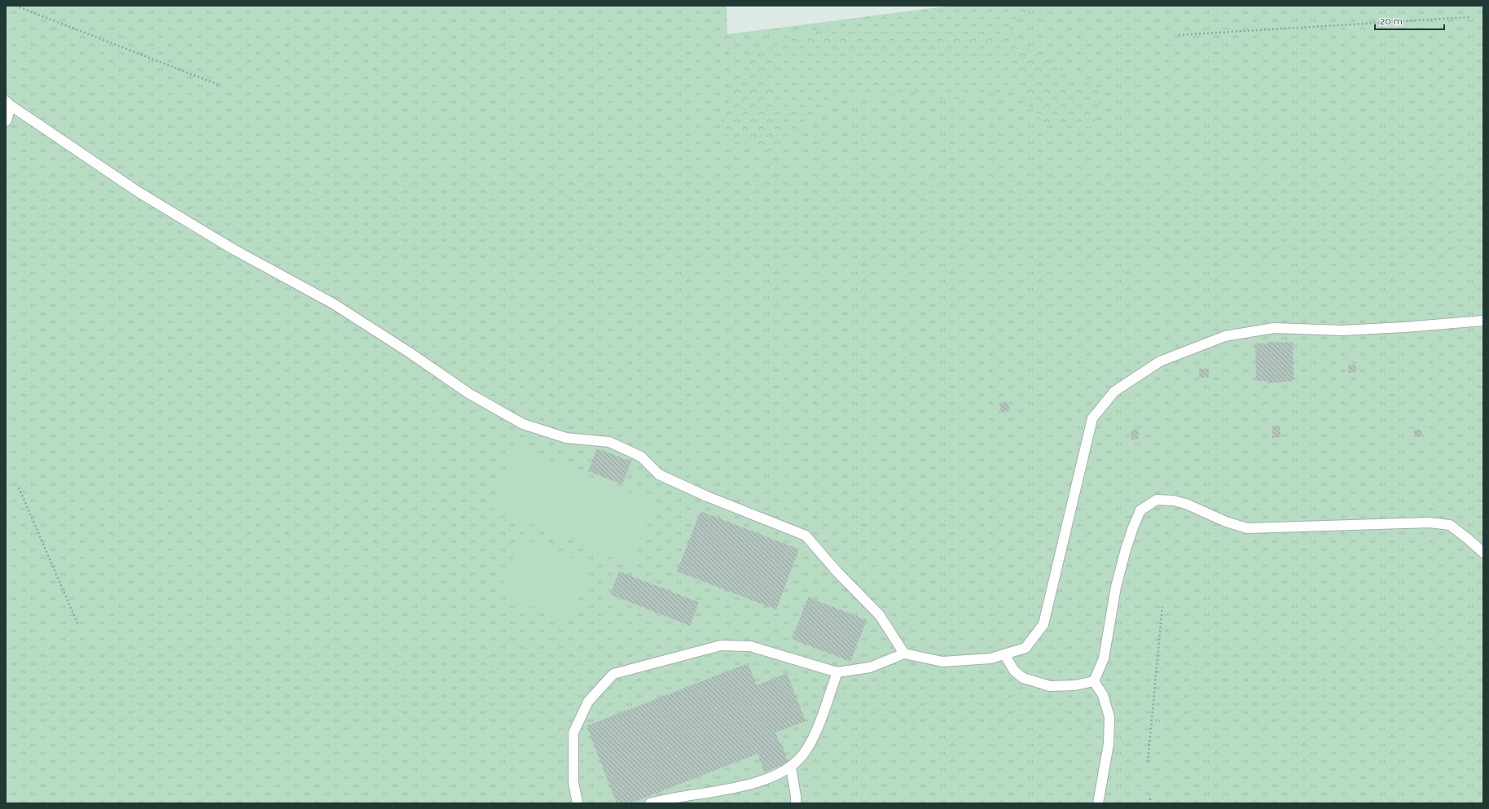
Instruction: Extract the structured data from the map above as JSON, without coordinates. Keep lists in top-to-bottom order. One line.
{"scale_bar":"20 m"}
